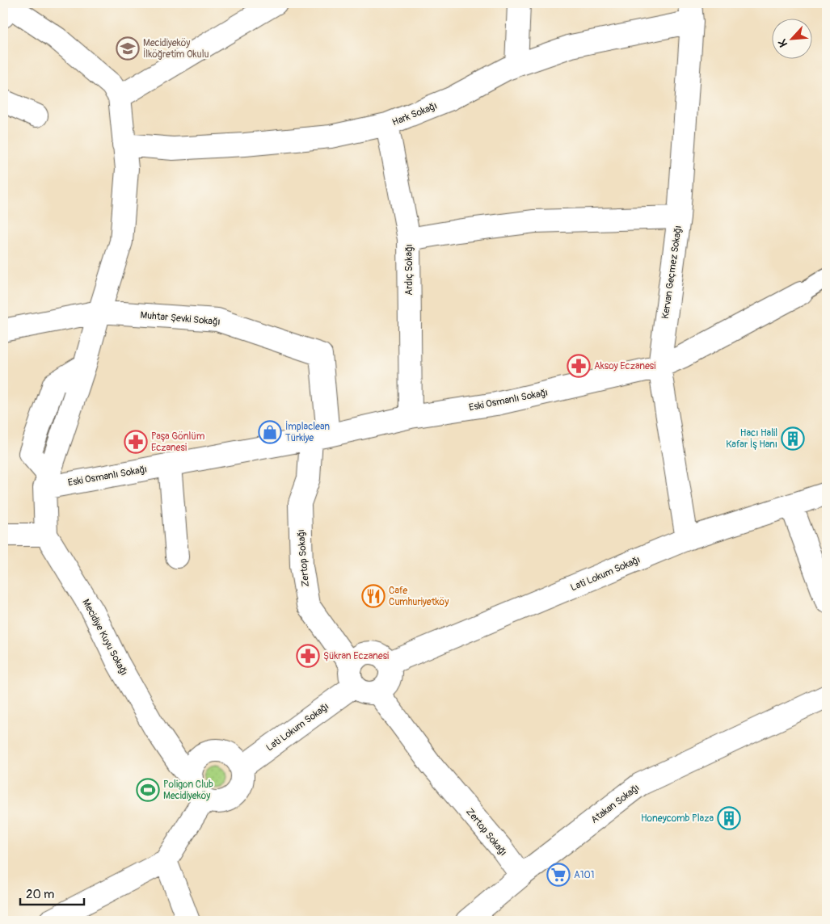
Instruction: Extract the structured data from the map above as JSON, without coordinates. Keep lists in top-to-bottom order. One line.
{"streets":{"street":["Hark Sokağı","Ardıç Sokağı","Kervan Geçmez Sokağı","Muhtar Şevki Sokağı","Eski Osmanlı Sokağı","Zertop Sokağı","Lati Lokum Sokağı","Mecidiye Kuyu Sokağı","Atakan Sokağı"]},"crossings":[["Hark Sokağı","Ardıç Sokağı"],["Hark Sokağı","Kervan Geçmez Sokağı"],["Ardıç Sokağı","Eski Osmanlı Sokağı"],["Kervan Geçmez Sokağı","Eski Osmanlı Sokağı"],["Kervan Geçmez Sokağı","Lati Lokum Sokağı"],["Muhtar Şevki Sokağı","Eski Osmanlı Sokağı"],["Muhtar Şevki Sokağı","Zertop Sokağı"],["Muhtar Şevki Sokağı","Mecidiye Kuyu Sokağı"],["Eski Osmanlı Sokağı","Zertop Sokağı"],["Eski Osmanlı Sokağı","Mecidiye Kuyu Sokağı"],["Zertop Sokağı","Lati Lokum Sokağı"],["Zertop Sokağı","Atakan Sokağı"],["Lati Lokum Sokağı","Mecidiye Kuyu Sokağı"]],"places":{"school or university":["Mecidiyeköy İlköğretim Okulu"],"pharmacy":["Aksoy Eczanesi","Paşa Gönlüm Eczanesi","Şükran Eczanesi"],"shop":["İmplaclean Türkiye"],"building":["Hacı Halil Kafar İş Hanı","Honeycomb Plaza"],"restaurant":["Cafe Cumhuriyetköy"],"sports":["Poligon Club Mecidiyeköy"],"supermarket":["A101"]},"scale_bar":"20 m","north":"bottom left"}
